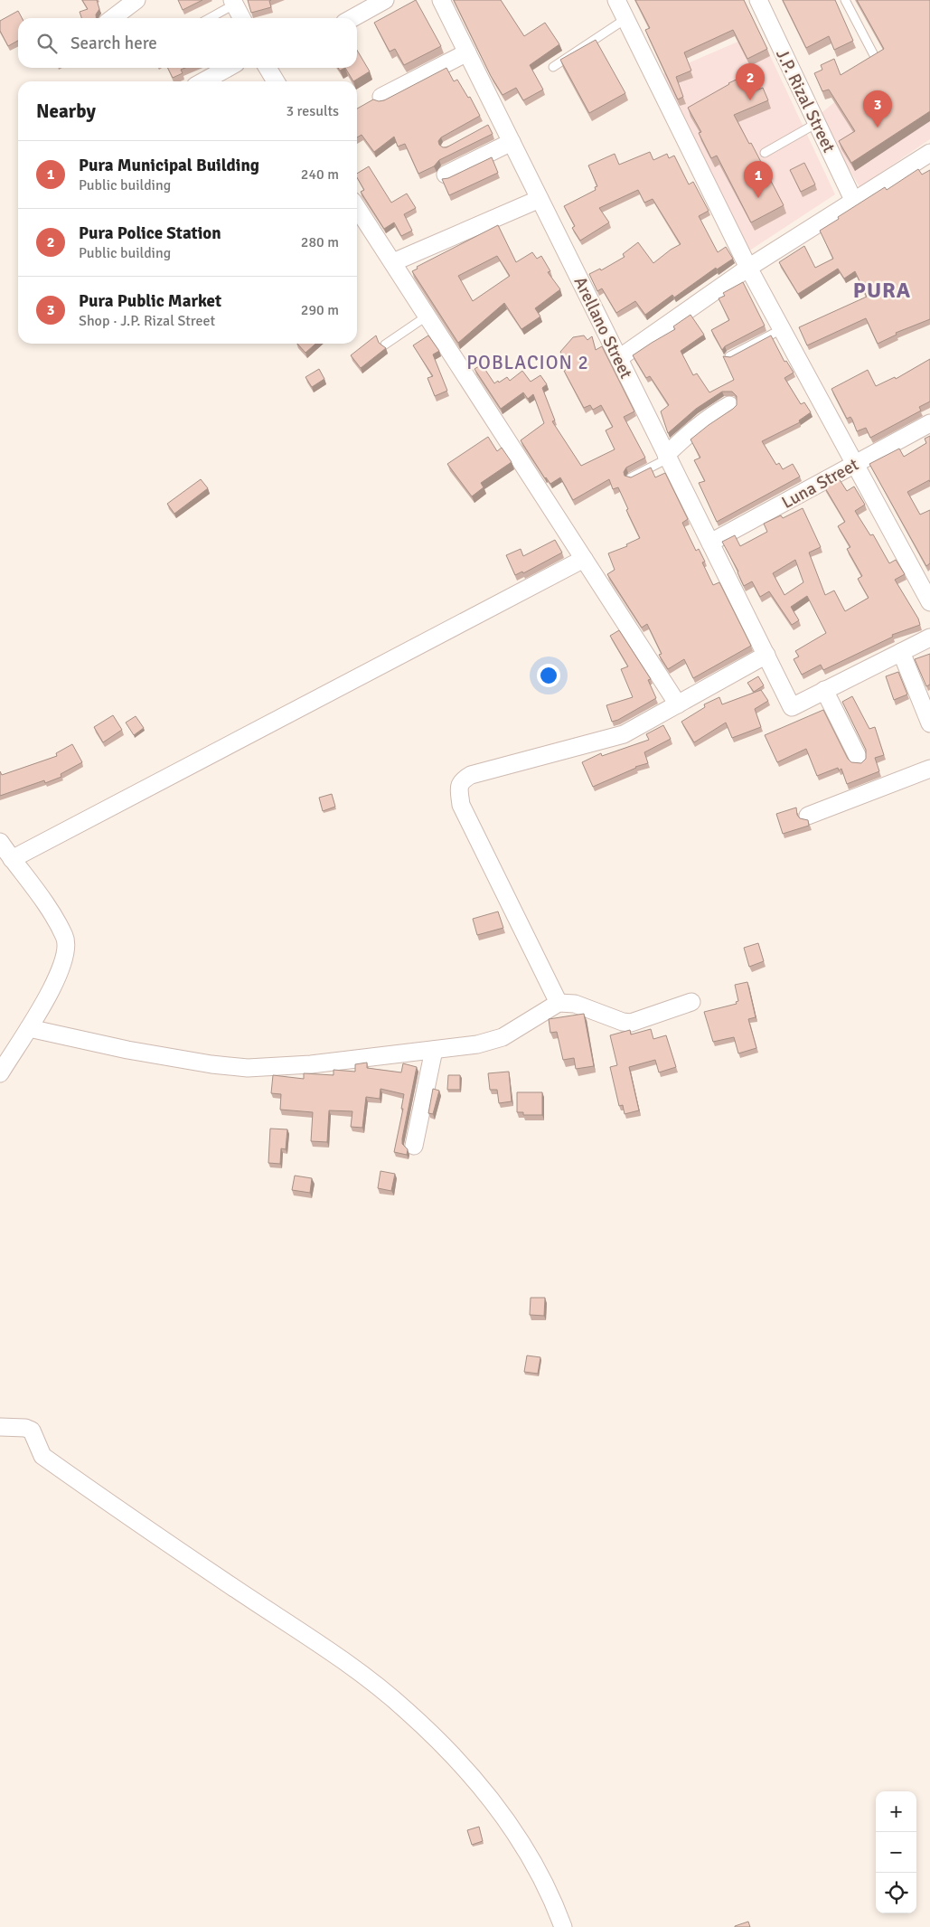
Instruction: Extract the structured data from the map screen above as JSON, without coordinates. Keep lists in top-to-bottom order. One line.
{"streets":{"street":["J.P. Rizal Street","Arellano Street","Luna Street"]},"crossings":[["Arellano Street","Luna Street"]],"districts":["PURA","POBLACION 2"],"page":{"search":"Search here","pins":["2","3","1"],"heading":["Nearby","3 results"],"list":[{"mark":"1","name":"Pura Municipal Building","note":"Public building","value":"240 m"},{"mark":"2","name":"Pura Police Station","note":"Public building","value":"280 m"},{"mark":"3","name":"Pura Public Market","note":"Shop · J.P. Rizal Street","value":"290 m"}],"map_buttons":["+","−"]}}
